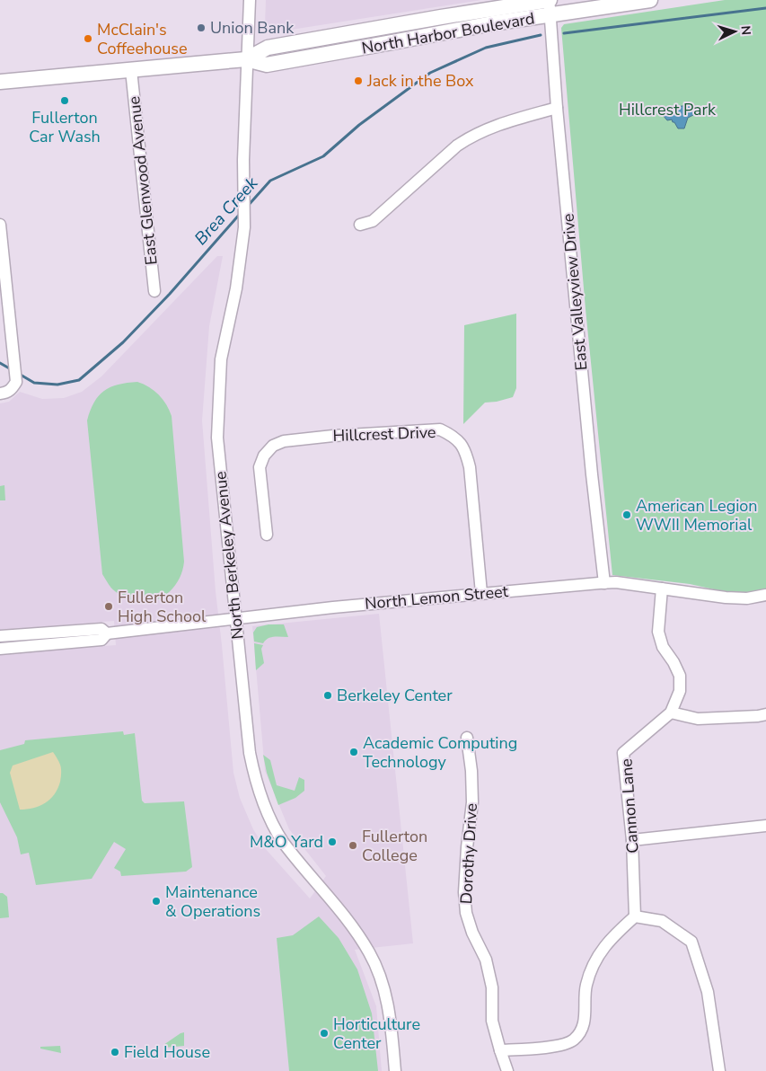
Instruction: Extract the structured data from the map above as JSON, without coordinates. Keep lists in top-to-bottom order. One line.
{"streets":{"main road":["North Harbor Boulevard"],"street":["East Glenwood Avenue","East Valleyview Drive","Hillcrest Drive","North Berkeley Avenue","North Lemon Street","Cannon Lane","Dorothy Drive"]},"crossings":[["North Harbor Boulevard","East Glenwood Avenue"],["North Harbor Boulevard","East Valleyview Drive"],["North Harbor Boulevard","North Berkeley Avenue"],["East Valleyview Drive","North Lemon Street"],["Hillcrest Drive","North Lemon Street"],["North Berkeley Avenue","North Lemon Street"],["North Lemon Street","Cannon Lane"]],"water":["Brea Creek"],"parks":["Hillcrest Park"],"places":["Union Bank","McClain's Coffeehouse","Jack in the Box","Fullerton Car Wash","American Legion WWII Memorial","Fullerton High School","Berkeley Center","Academic Computing Technology","M&O Yard","Fullerton College","Maintenance & Operations","Horticulture Center","Field House"],"north":"right"}
